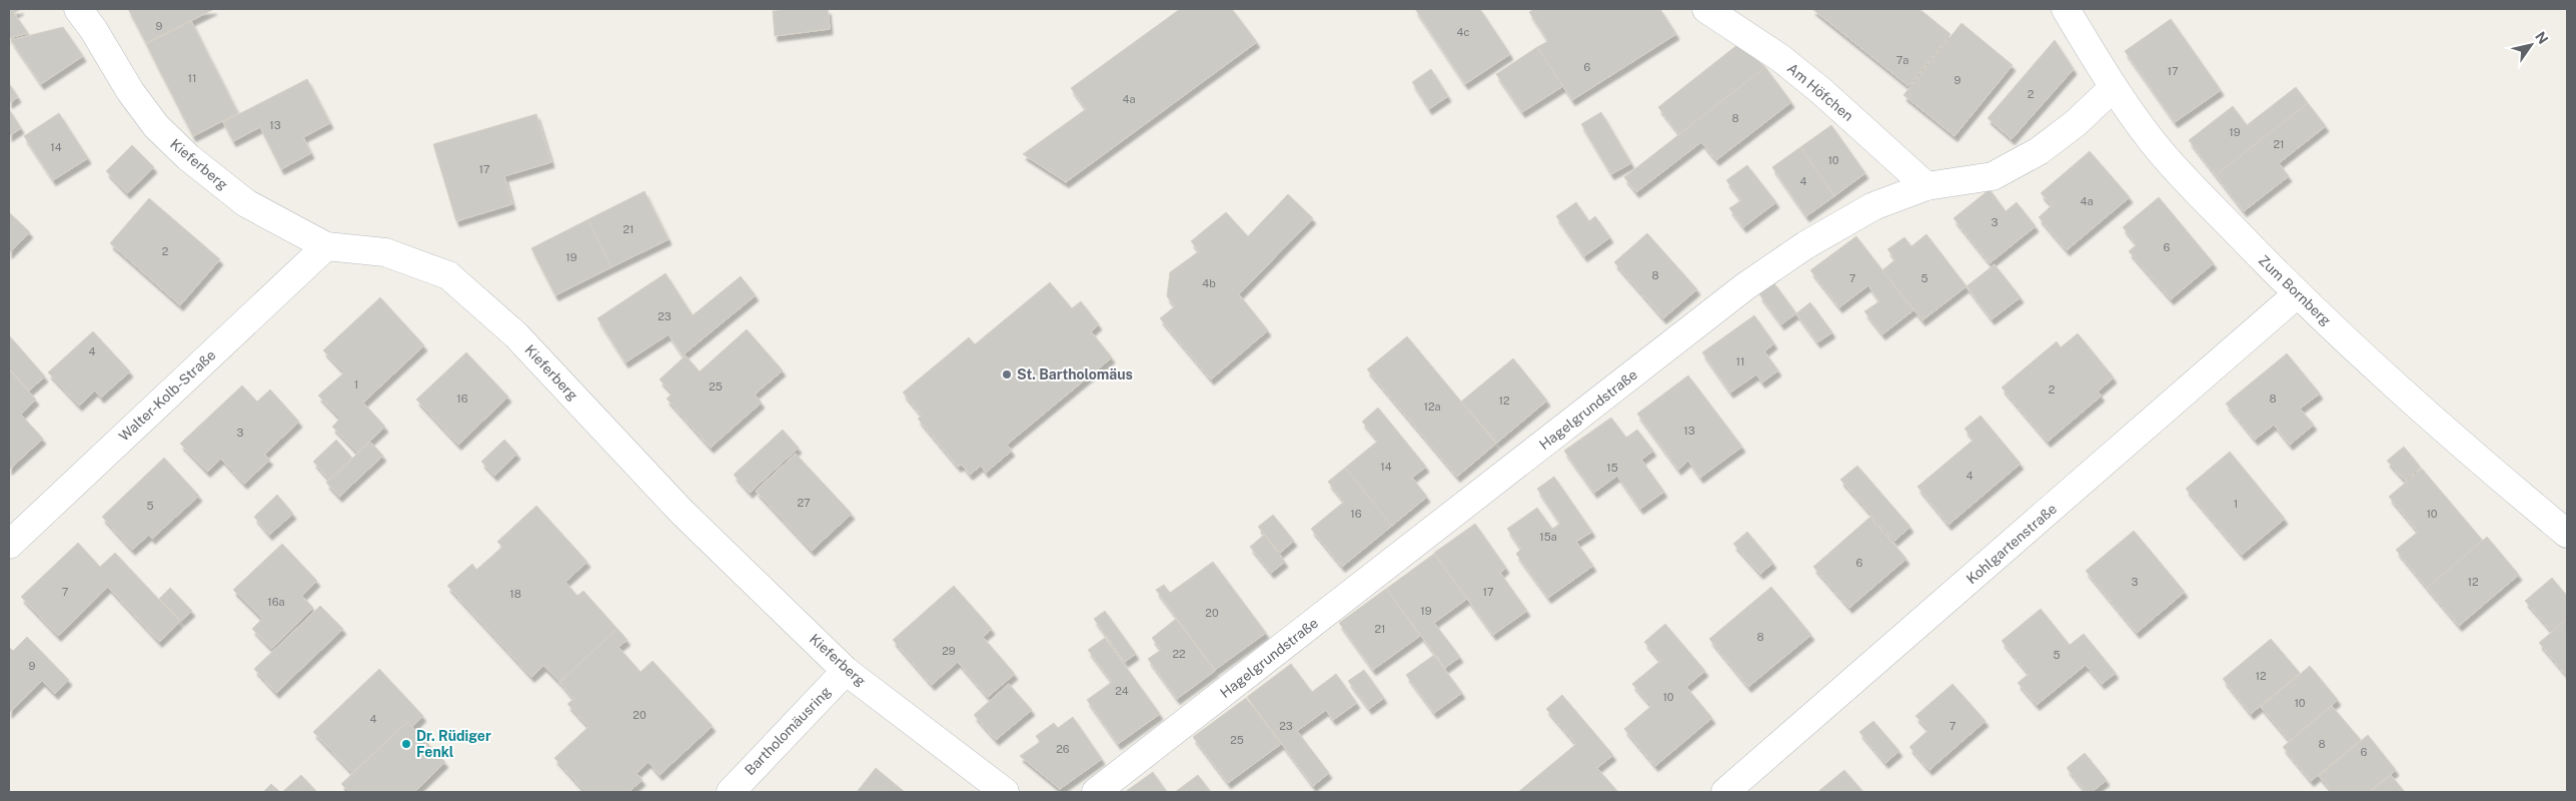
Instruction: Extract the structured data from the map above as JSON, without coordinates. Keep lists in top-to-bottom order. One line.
{"streets":{"street":["Am Höfchen","Kieferberg","Zum Bornberg","Walter-Kolb-Straße","Hagelgrundstraße","Kohlgartenstraße","Bartholomäusring"]},"crossings":[["Am Höfchen","Hagelgrundstraße"],["Kieferberg","Walter-Kolb-Straße"],["Kieferberg","Bartholomäusring"],["Zum Bornberg","Hagelgrundstraße"],["Zum Bornberg","Kohlgartenstraße"]],"places":["St. Bartholomäus","Dr. Rüdiger Fenkl"],"house_numbers":["9","4c","7a","6","17","11","9","2","4a","8","13","19","21","14","10","17","4","4a","3","21","6","2","19","8","7","5","4b","23","4","11","1","25","2","16","8","12","12a","13","3","14","15","4","27","1","5","16","10","15a","6","3","12","7","17","18","16a","19","20","21","8","29","22","5","9","12","24","10","10","20","4","23","7","25","8","26","6"],"north":"top right"}
